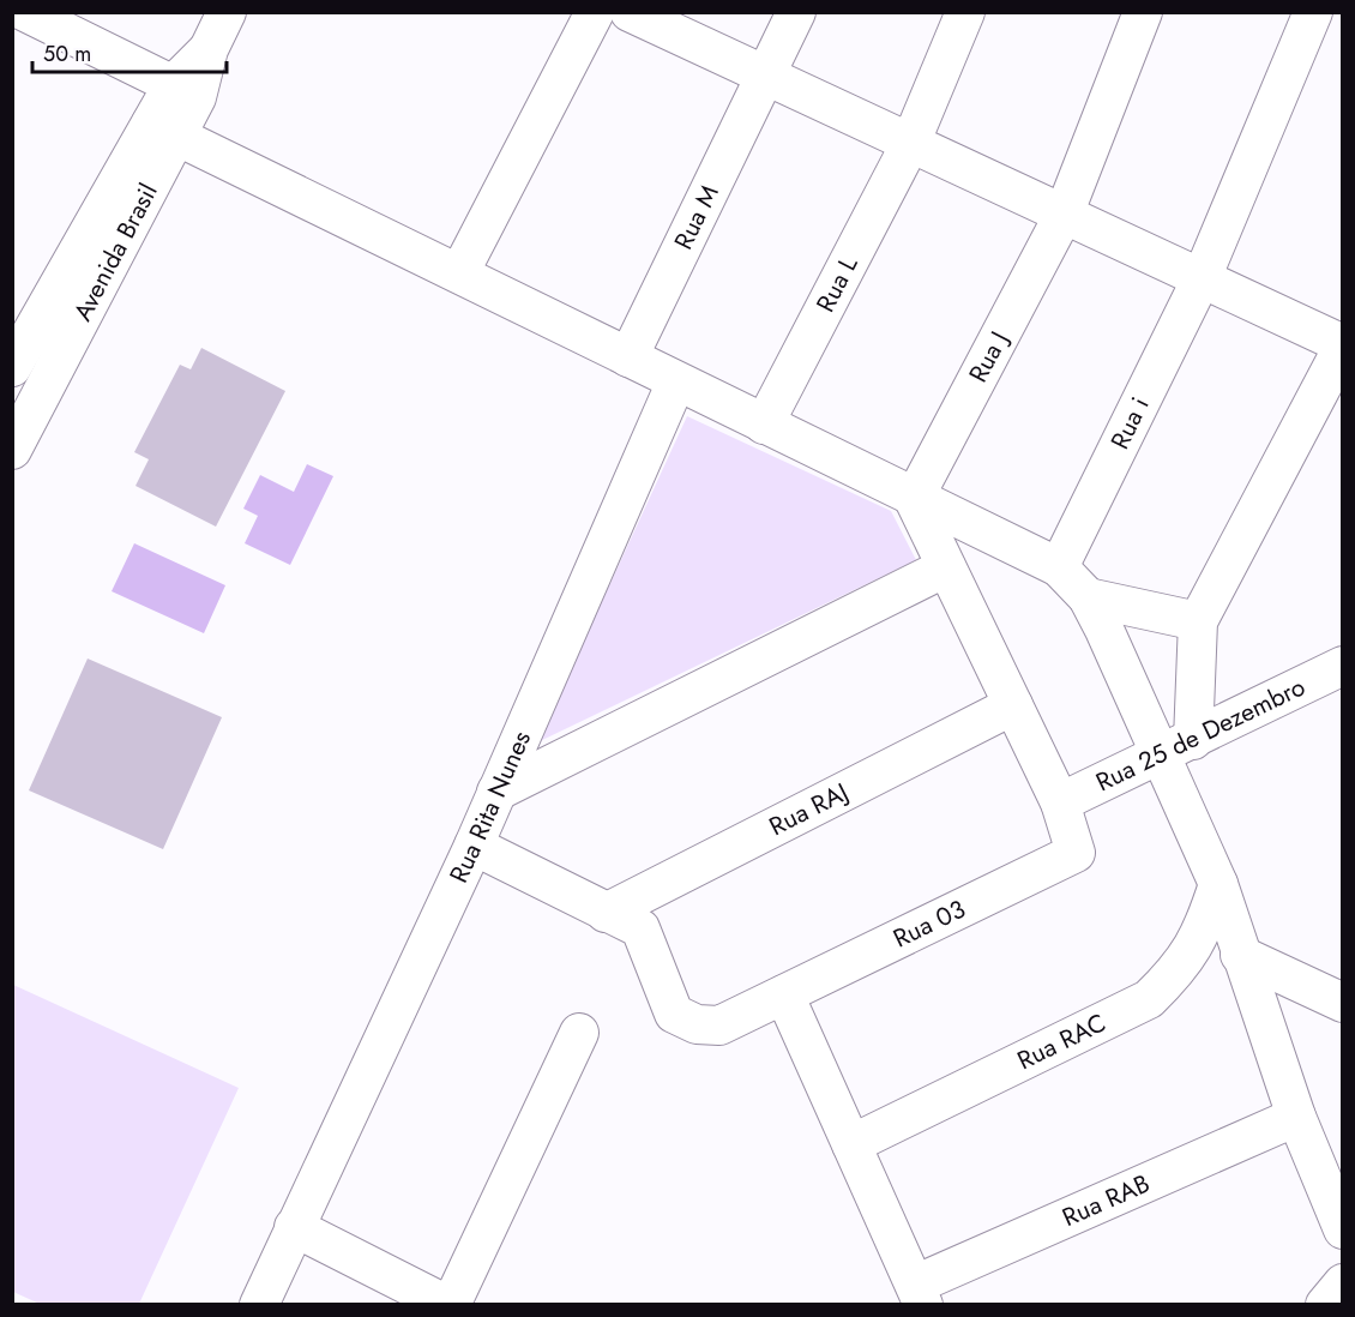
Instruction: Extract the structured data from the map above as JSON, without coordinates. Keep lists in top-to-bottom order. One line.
{"streets":{"street":["Rua M","Avenida Brasil","Rua L","Rua J","Rua i","Rua 25 de Dezembro","Rua Rita Nunes","Rua RAJ","Rua 03","Rua RAC","Rua RAB"]},"crossings":[["Rua 25 de Dezembro","Rua 03"],["Rua Rita Nunes","Rua 03"],["Rua RAJ","Rua 03"]],"scale_bar":"50 m"}
